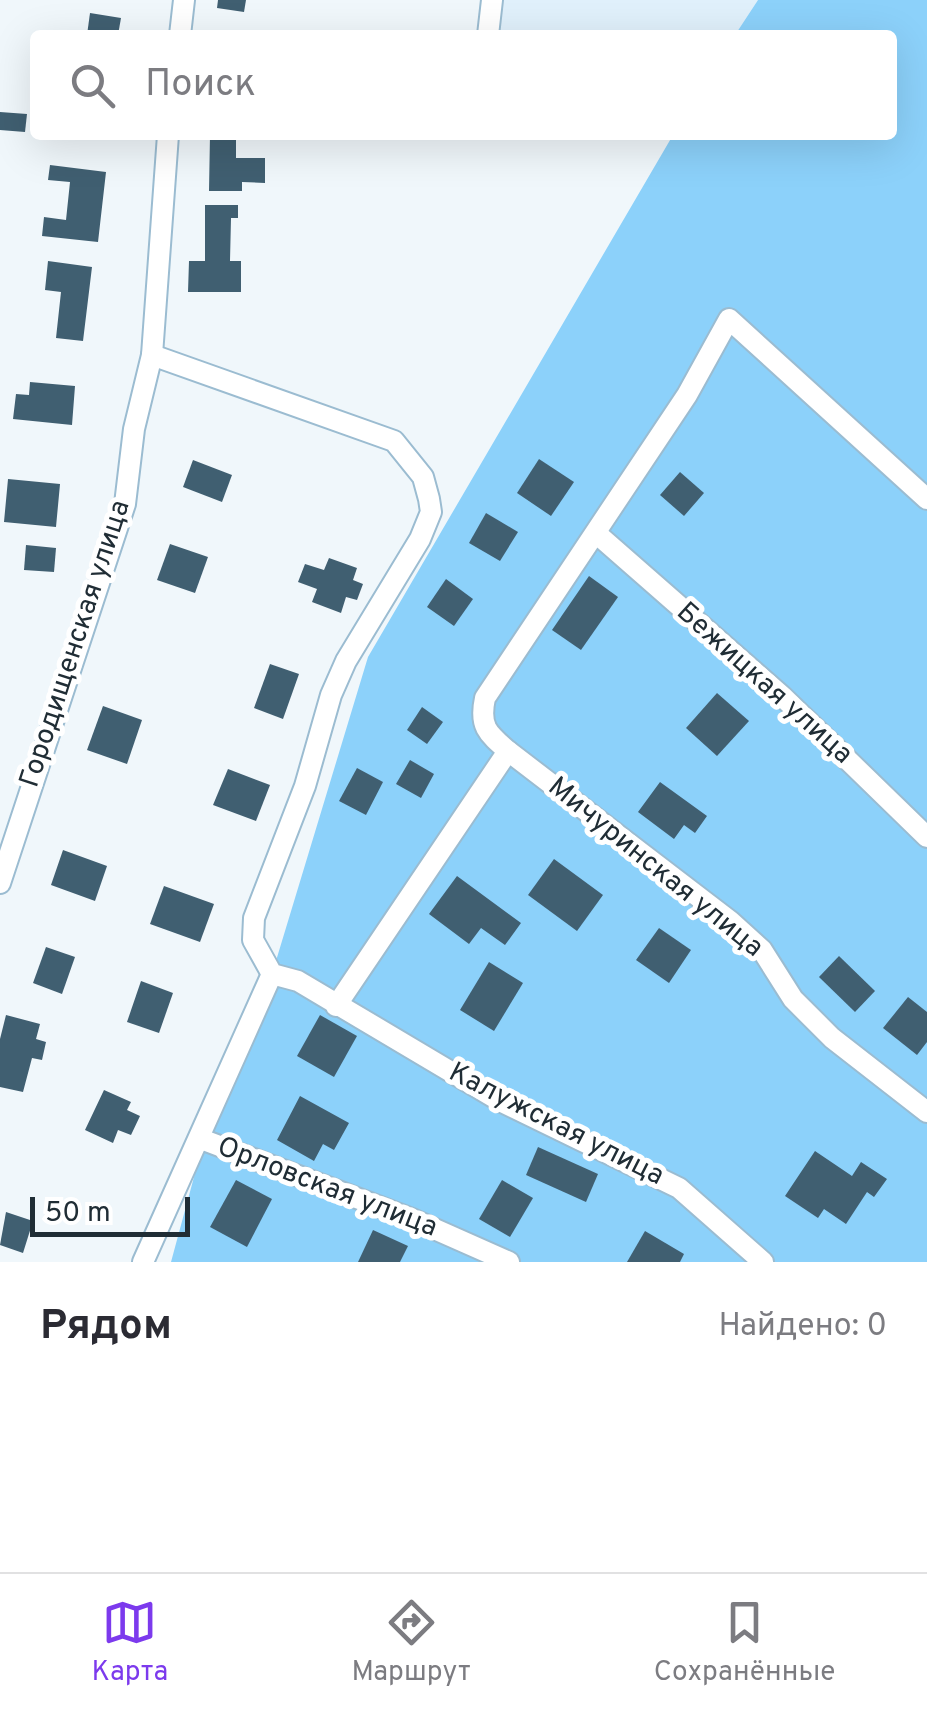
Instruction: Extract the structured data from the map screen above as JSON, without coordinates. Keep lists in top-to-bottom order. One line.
{"streets":{"street":["Городищенская улица","Бежицкая улица","Мичуринская улица","Калужская улица","Орловская улица"]},"crossings":[["Бежицкая улица","Мичуринская улица"]],"scale_bar":"50 m","page":{"search":"Поиск","scale":"50 m","heading":["Рядом","Найдено: 0"],"nav":["Карта","Маршрут","Сохранённые"]}}
